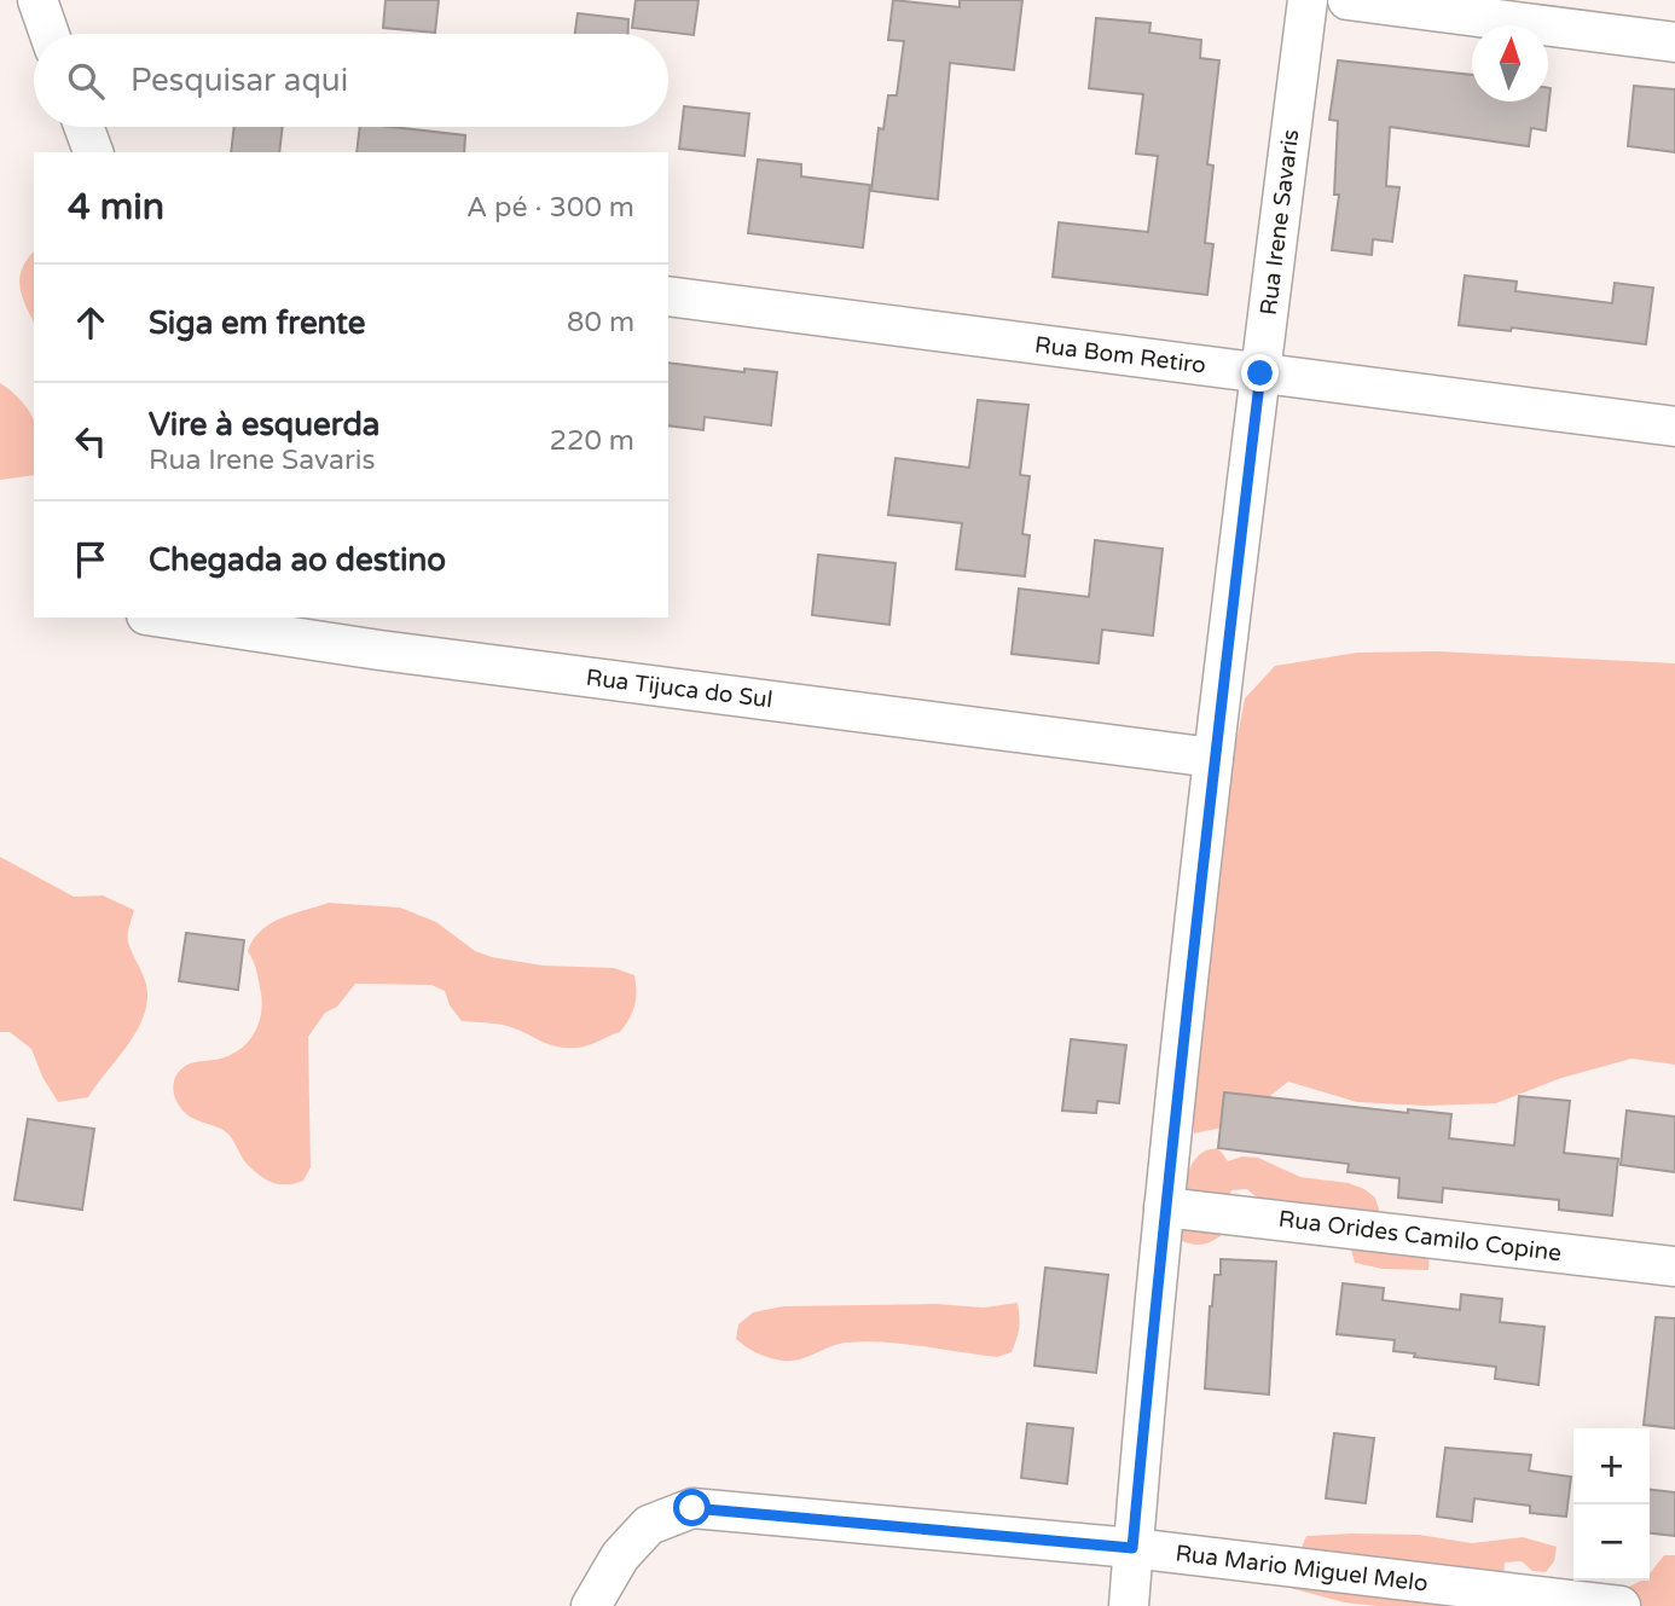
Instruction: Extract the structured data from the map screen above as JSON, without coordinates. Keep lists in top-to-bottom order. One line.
{"streets":{"street":["Rua Irene Savaris","Rua Bom Retiro","Rua Tijuca do Sul","Rua Orides Camilo Copine","Rua Mario Miguel Melo"]},"crossings":[["Rua Irene Savaris","Rua Bom Retiro"],["Rua Irene Savaris","Rua Tijuca do Sul"],["Rua Irene Savaris","Rua Orides Camilo Copine"],["Rua Irene Savaris","Rua Mario Miguel Melo"]],"north":"top","page":{"search":"Pesquisar aqui","heading":["4 min","A pé · 300 m"],"list":[["Siga em frente","80 m"],["Vire à esquerda","Rua Irene Savaris","220 m"],"Chegada ao destino"],"map_buttons":["+","−"]}}
